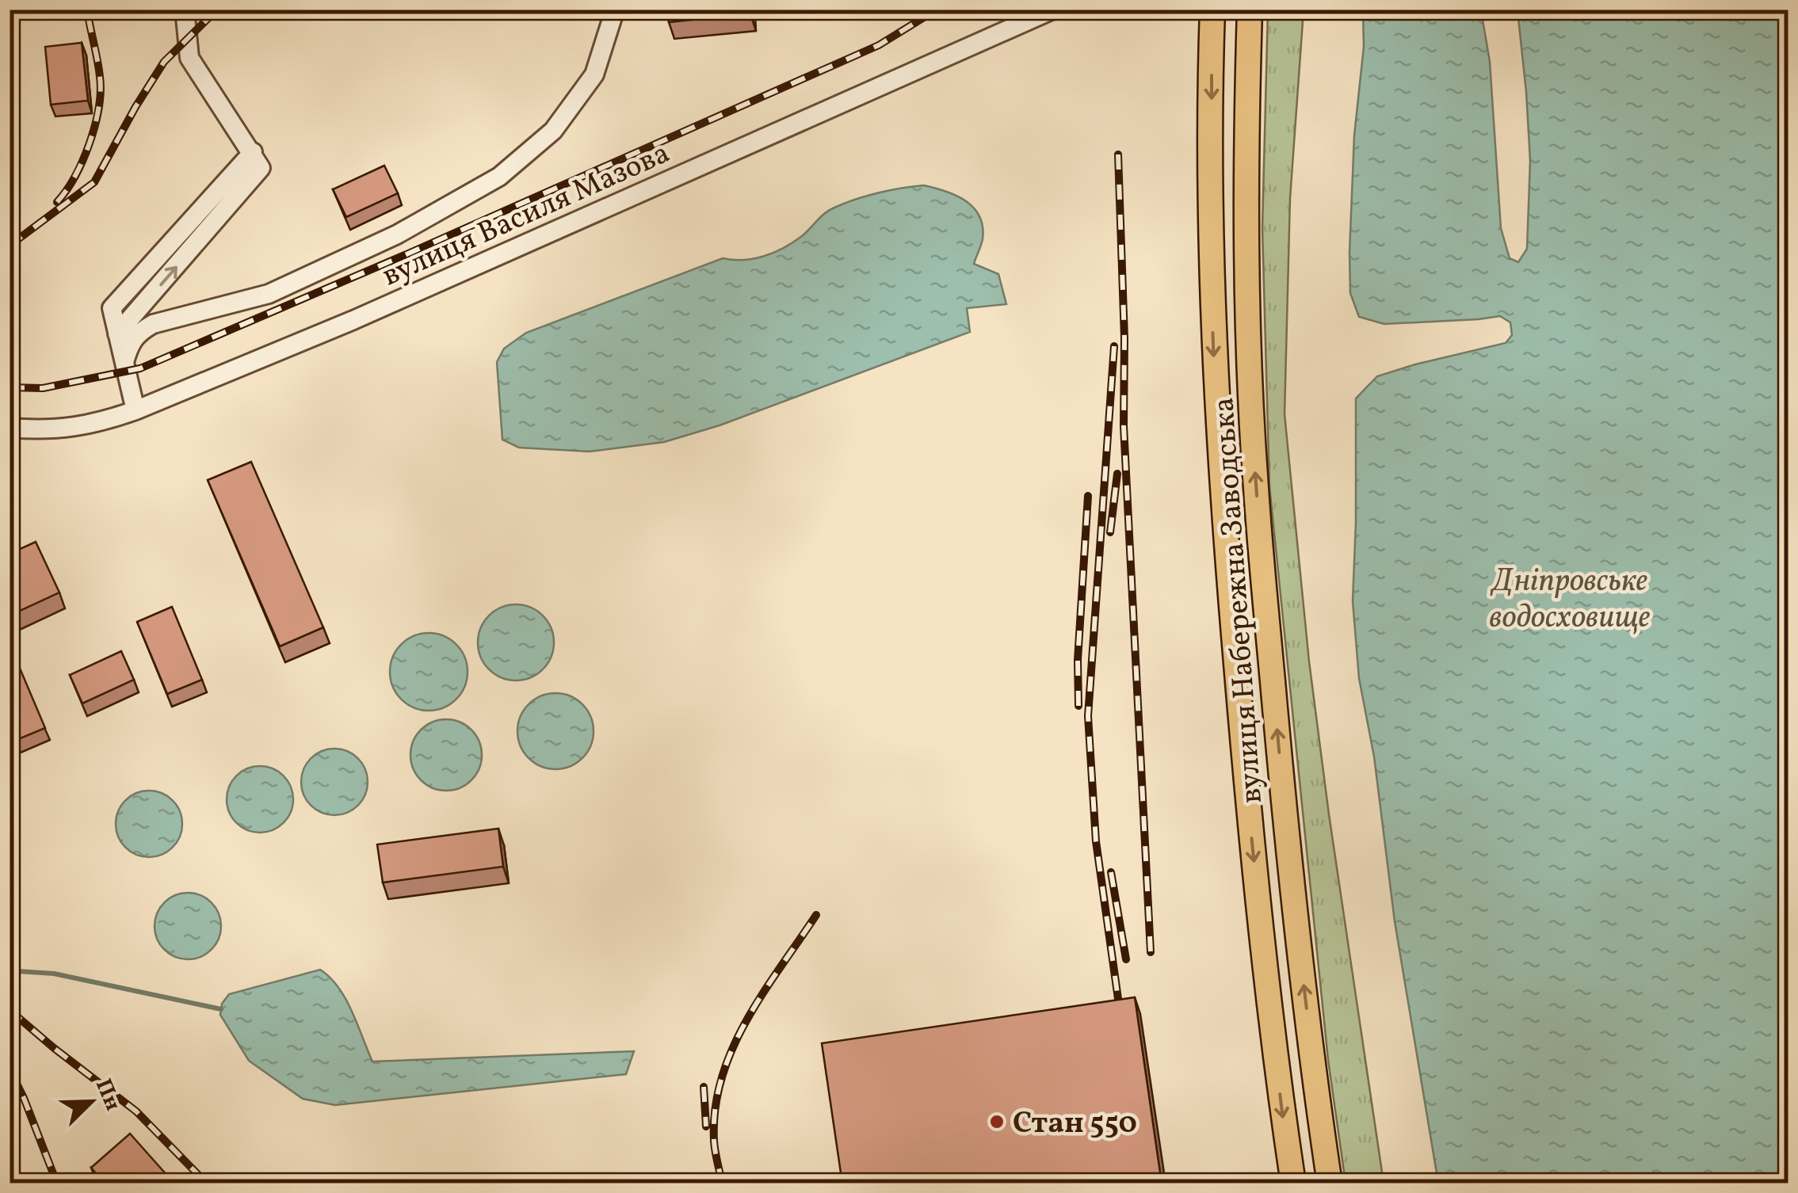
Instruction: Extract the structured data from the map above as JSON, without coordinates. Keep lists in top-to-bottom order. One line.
{"streets":{"main road":["вулиця Набережна Заводська"],"street":["вулиця Василя Мазова"]},"water":["Дніпровське водосховище"],"places":["Стан 550"],"north":"top right"}
